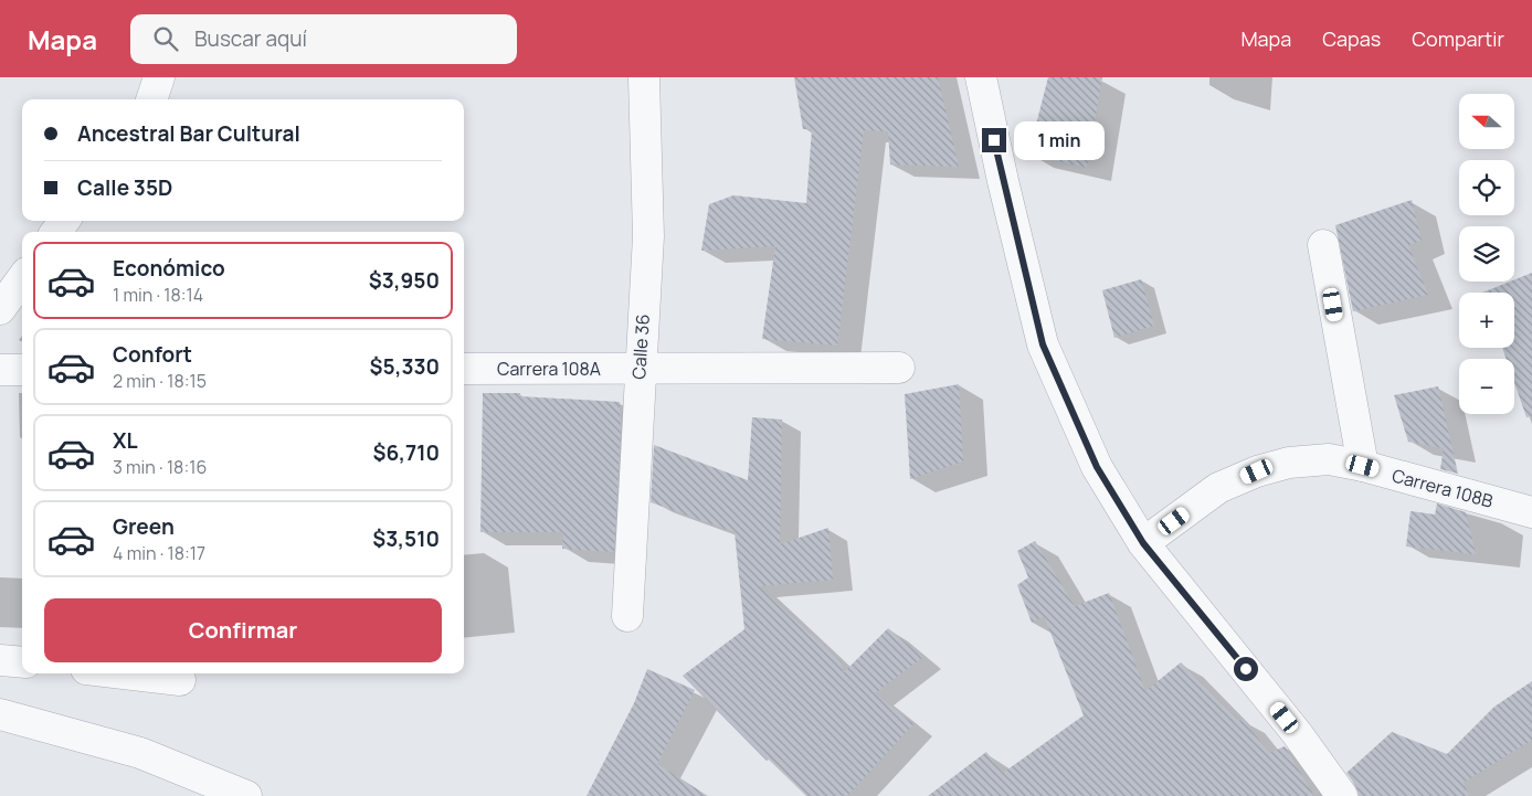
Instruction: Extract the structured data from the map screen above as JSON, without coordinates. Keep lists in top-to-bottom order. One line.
{"streets":{"street":["Calle 36","Carrera 108A","Carrera 108B"]},"crossings":[["Calle 36","Carrera 108A"]],"north":"left","page":{"header":"Mapa","search":"Buscar aquí","nav":["Mapa","Capas","Compartir"],"map_buttons":["+","−"],"banner":["Ancestral Bar Cultural","Calle 35D"],"bubble":"1 min","list":[{"name":"Económico","note":"1 min · 18:14","value":"$3,950"},{"name":"Confort","note":"2 min · 18:15","value":"$5,330"},{"name":"XL","note":"3 min · 18:16","value":"$6,710"},{"name":"Green","note":"4 min · 18:17","value":"$3,510"}],"buttons":"Confirmar"}}
